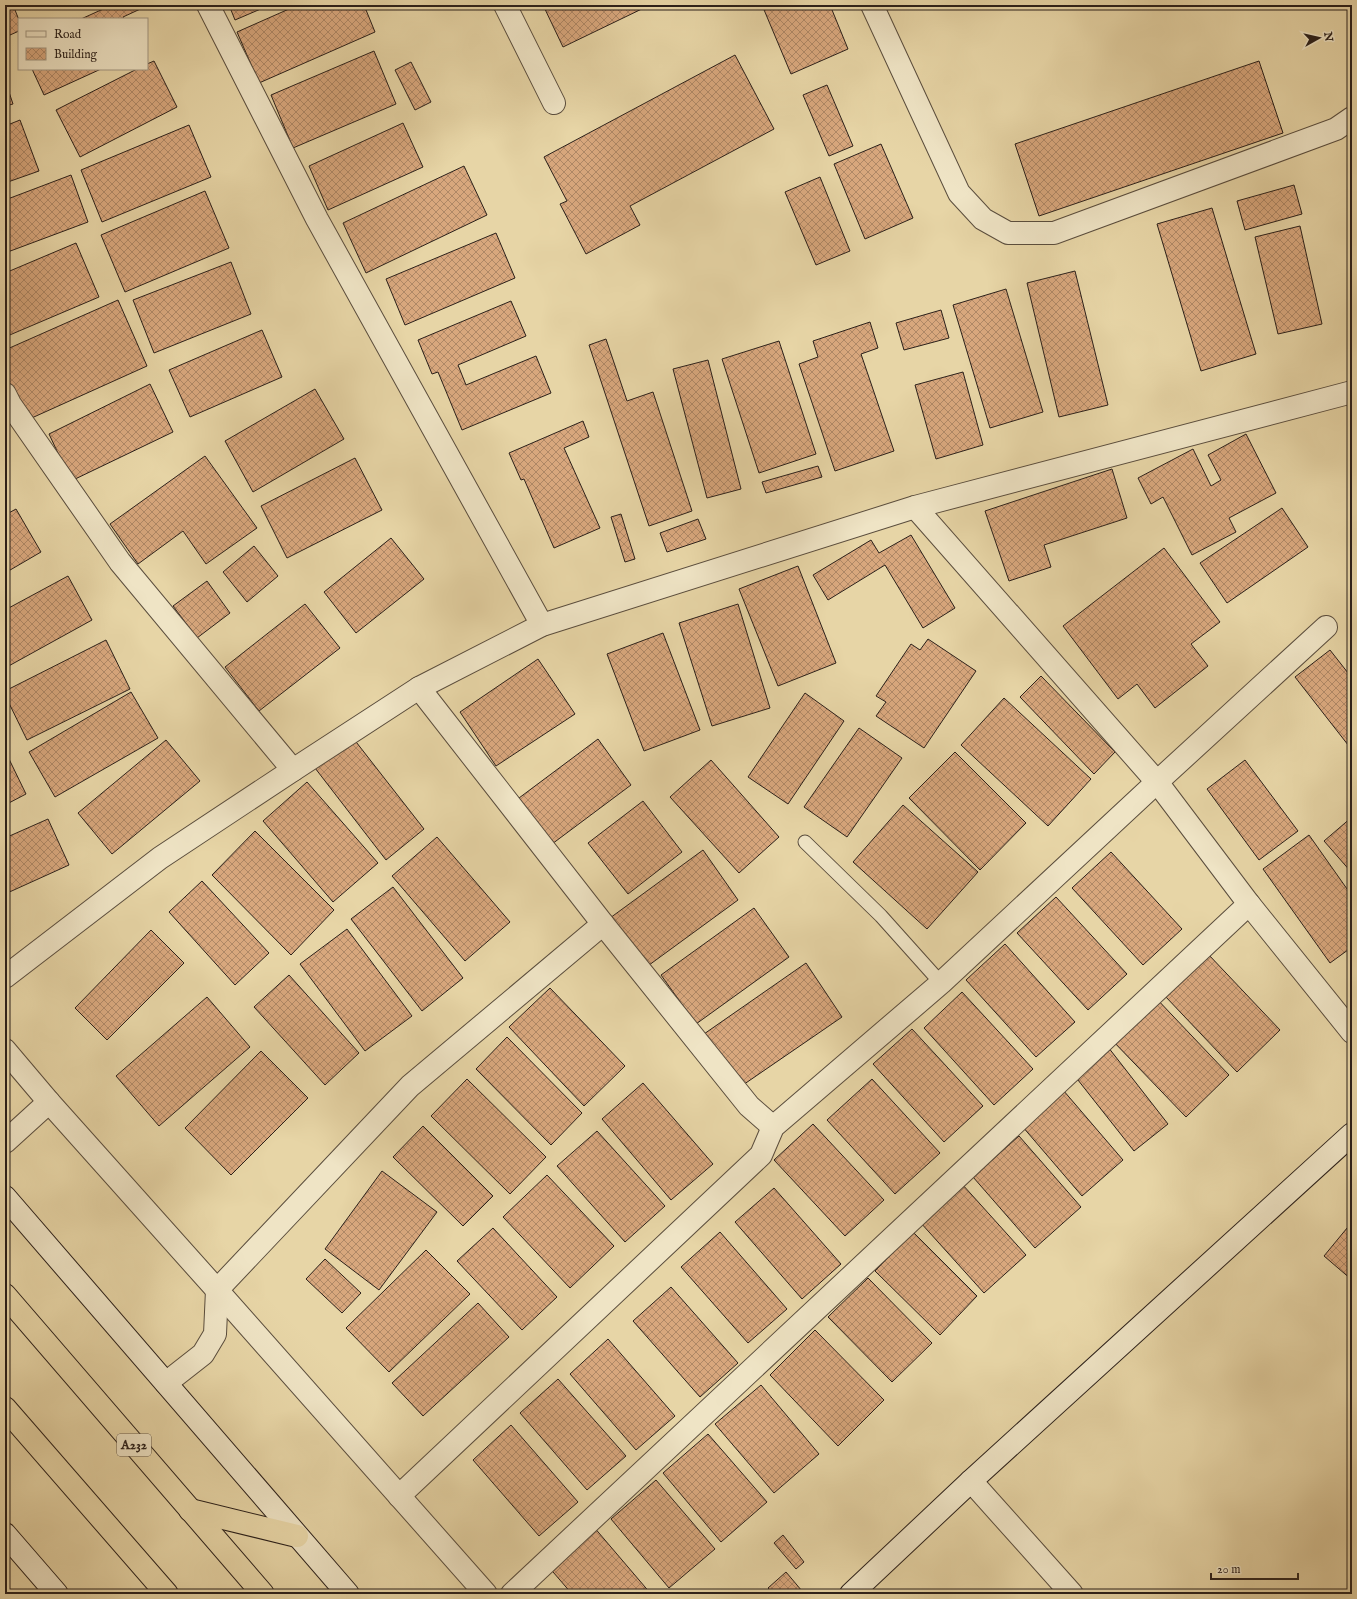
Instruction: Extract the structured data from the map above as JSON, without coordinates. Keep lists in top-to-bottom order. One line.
{"streets":{"highway":["A232"]},"legend":["Road","Building"],"scale_bar":"20 m","north":"right"}
